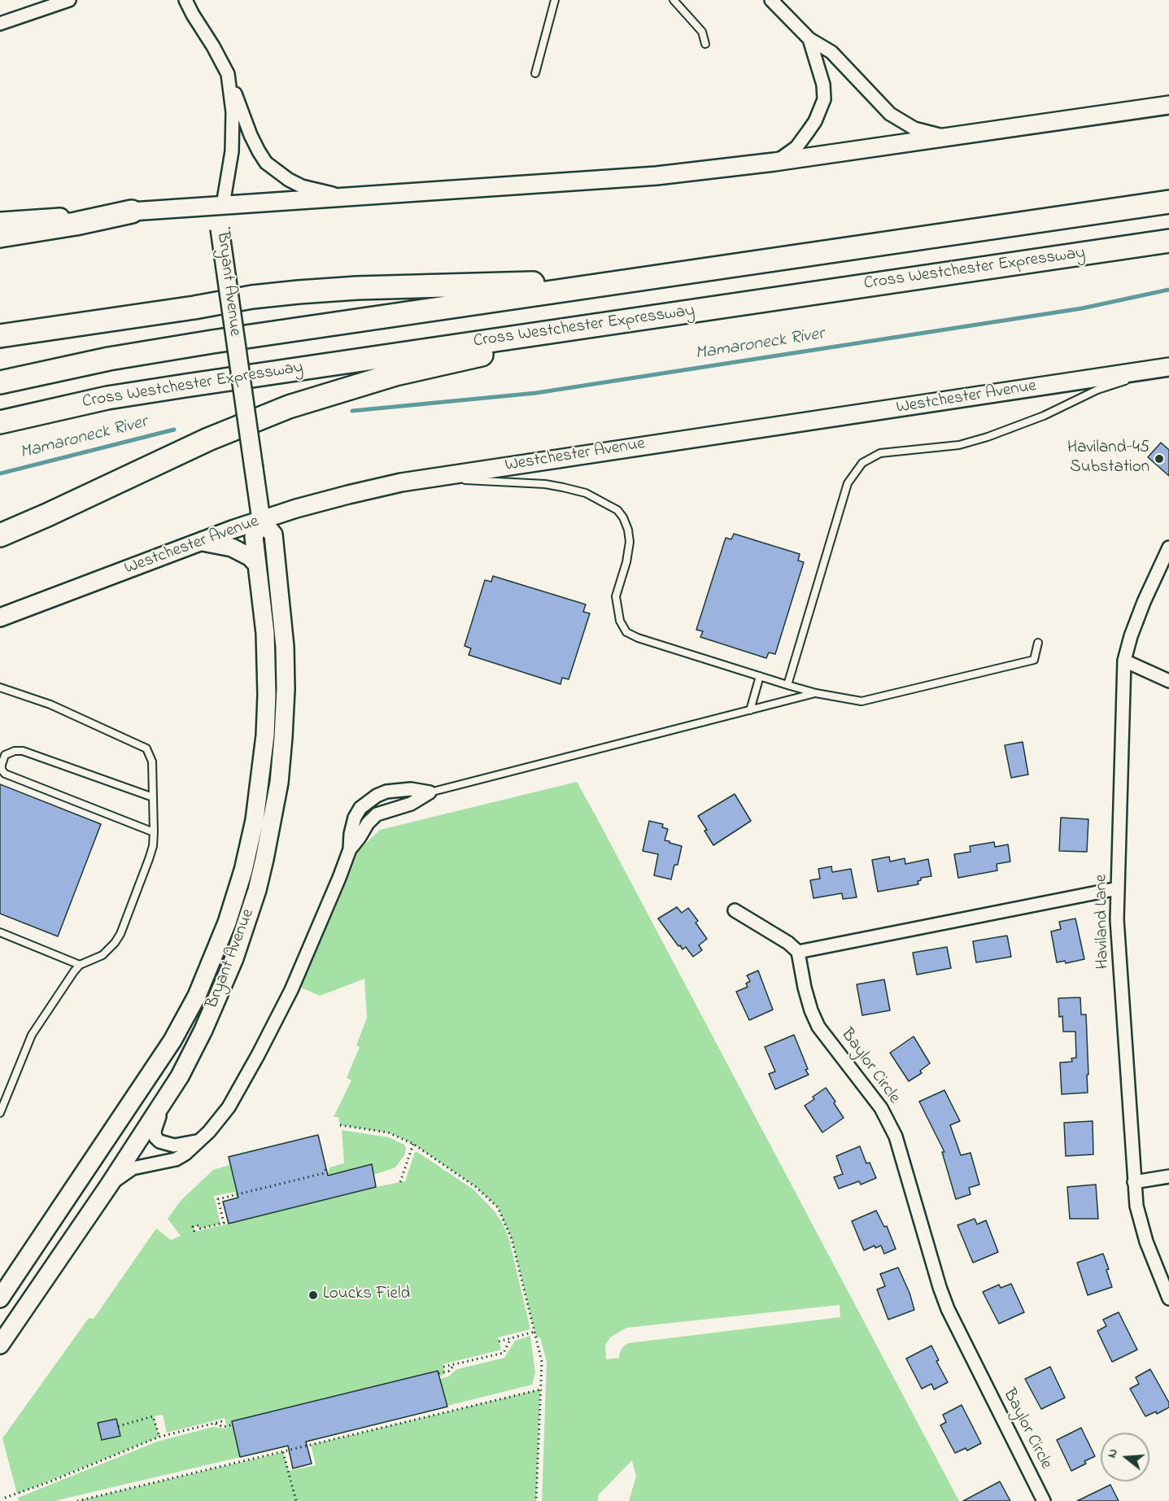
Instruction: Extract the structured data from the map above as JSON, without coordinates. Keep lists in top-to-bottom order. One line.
{"streets":{"highway":["Cross Westchester Expressway"],"main road":["Bryant Avenue","Westchester Avenue"],"street":["Haviland Lane","Baylor Circle"]},"crossings":[["Bryant Avenue","Westchester Avenue"]],"water":["Mamaroneck River"],"places":["Haviland-45 Substation","Loucks Field"],"north":"left"}
